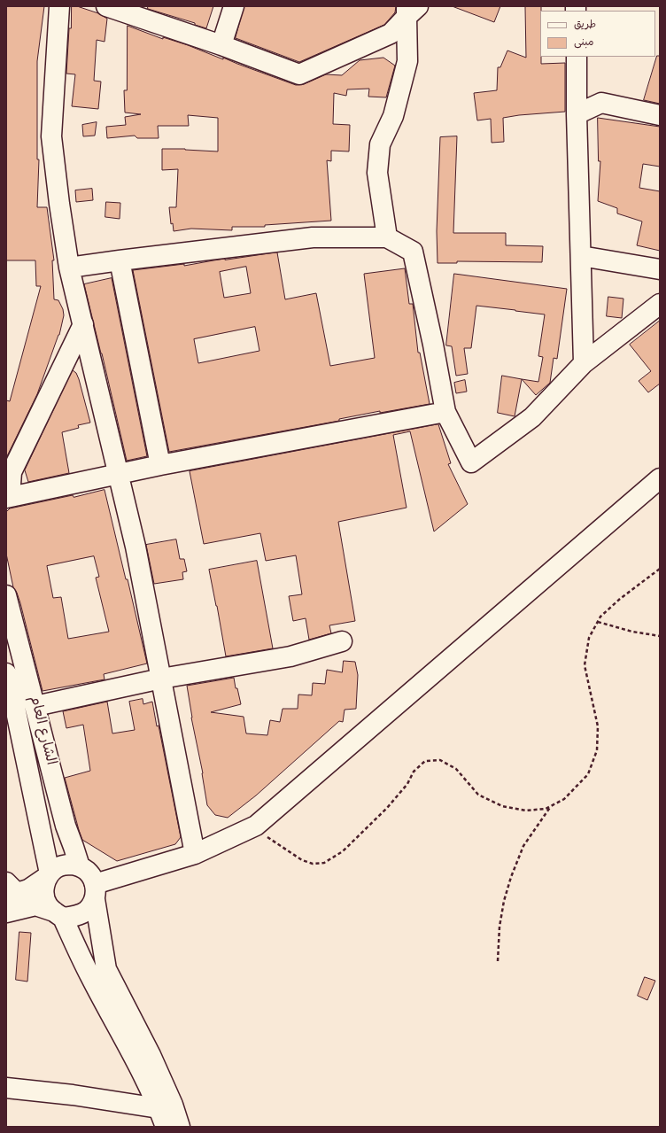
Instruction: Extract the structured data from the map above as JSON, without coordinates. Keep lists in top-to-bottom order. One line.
{"streets":{"street":["الشارع العام"]},"legend":["طريق","مبنى"]}
